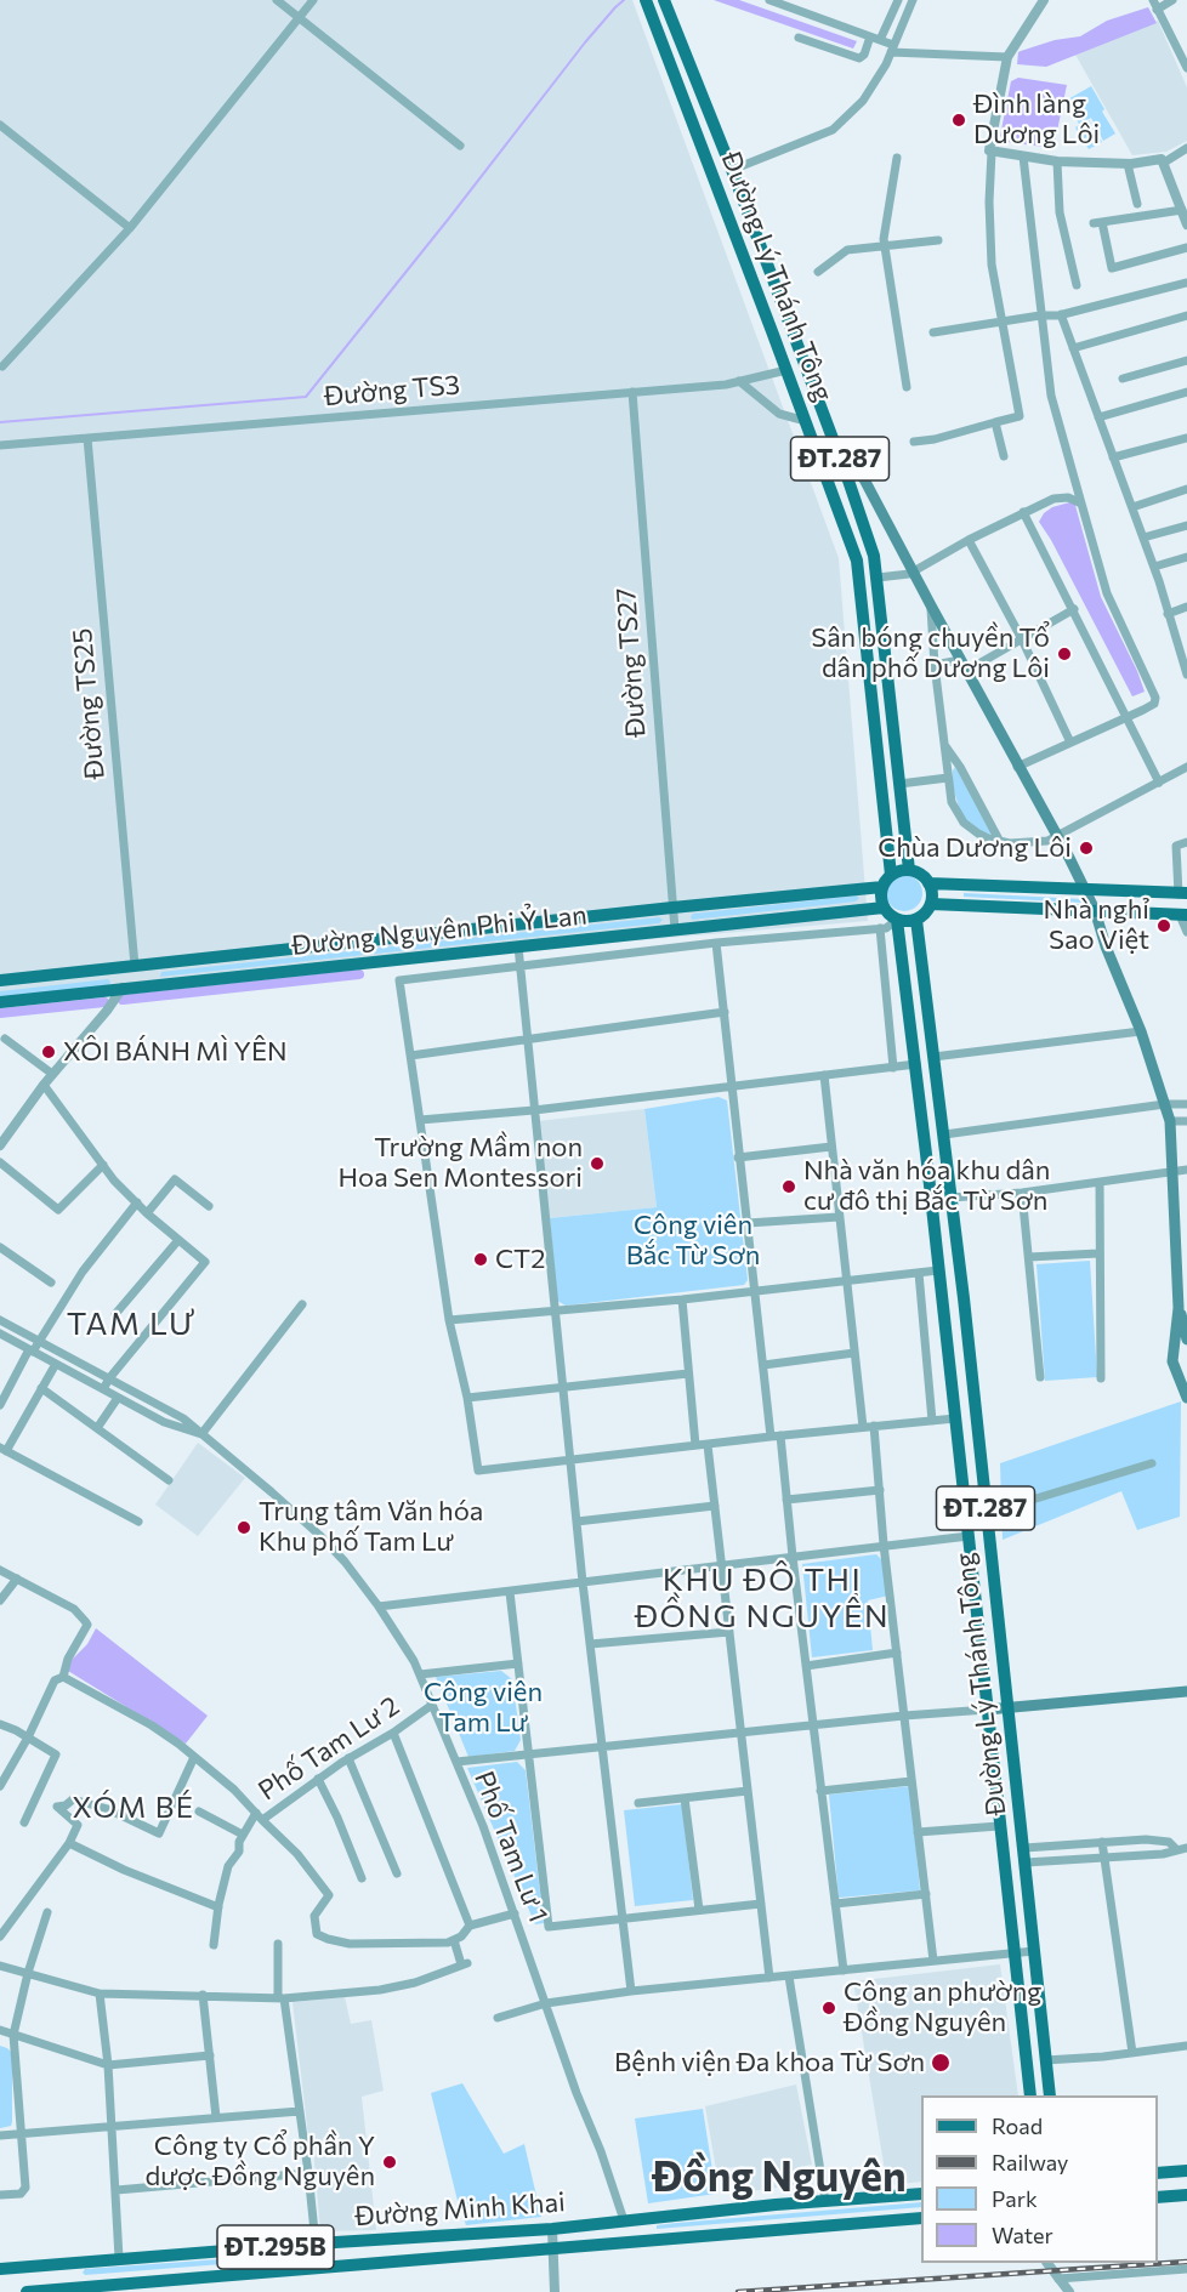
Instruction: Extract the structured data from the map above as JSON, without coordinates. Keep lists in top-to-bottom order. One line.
{"streets":{"main road":["Đường Lý Thánh Tông","ĐT.287","Đường Nguyên Phi Ỷ Lan","Đường Minh Khai","ĐT.295B"],"street":["Đường TS3","Đường TS27","Đường TS25","Phố Tam Lư 2","Phố Tam Lư 1"]},"crossings":[["Đường Lý Thánh Tông","Đường TS3"],["Đường Lý Thánh Tông","Đường Nguyên Phi Ỷ Lan"],["Đường TS3","Đường TS27"],["Đường TS3","Đường TS25"],["Đường TS27","Đường Nguyên Phi Ỷ Lan"],["Đường TS25","Đường Nguyên Phi Ỷ Lan"],["Phố Tam Lư 2","Phố Tam Lư 1"],["Phố Tam Lư 1","Đường Minh Khai"]],"districts":["TAM LƯ","KHU ĐÔ THỊ ĐỒNG NGUYÊN","XÓM BÉ","Đồng Nguyên"],"parks":["Công viên Bắc Từ Sơn","Công viên Tam Lư"],"places":["Đình làng Dương Lôi","Sân bóng chuyền Tổ dân phố Dương Lôi","Chùa Dương Lôi","Nhà nghỉ Sao Việt","XÔI BÁNH MÌ YÊN","Trường Mầm non Hoa Sen Montessori","Nhà văn hóa khu dân cư đô thị Bắc Từ Sơn","CT2","Trung tâm Văn hóa Khu phố Tam Lư","Công an phường Đồng Nguyên","Bệnh viện Đa khoa Từ Sơn","Công ty Cổ phần Y dược Đồng Nguyên"],"legend":["Road","Railway","Park","Water"]}
